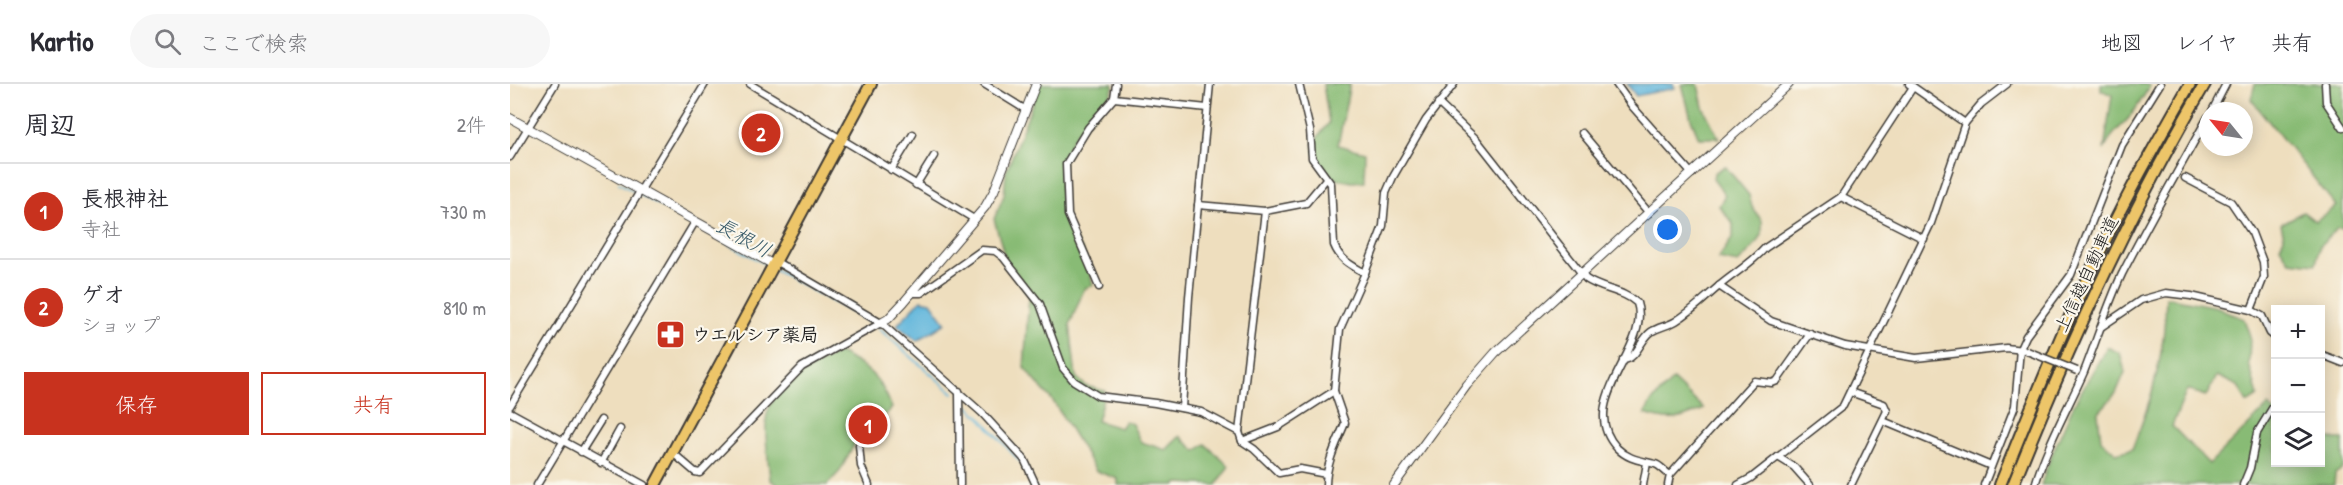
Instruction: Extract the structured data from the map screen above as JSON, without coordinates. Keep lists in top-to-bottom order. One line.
{"streets":{"highway":["上信越自動車道"]},"water":["長根川"],"places":{"pharmacy":["ウエルシア薬局"]},"north":"top left","page":{"header":"Kartio","search":"ここで検索","nav":["地図","レイヤ","共有"],"heading":["周辺","2件"],"pins":["2","1"],"list":[{"mark":"1","name":"長根神社","note":"寺社","value":"730 m"},{"mark":"2","name":"ゲオ","note":"ショップ","value":"810 m"}],"map_buttons":["+","−"],"buttons":["保存","共有"]}}
